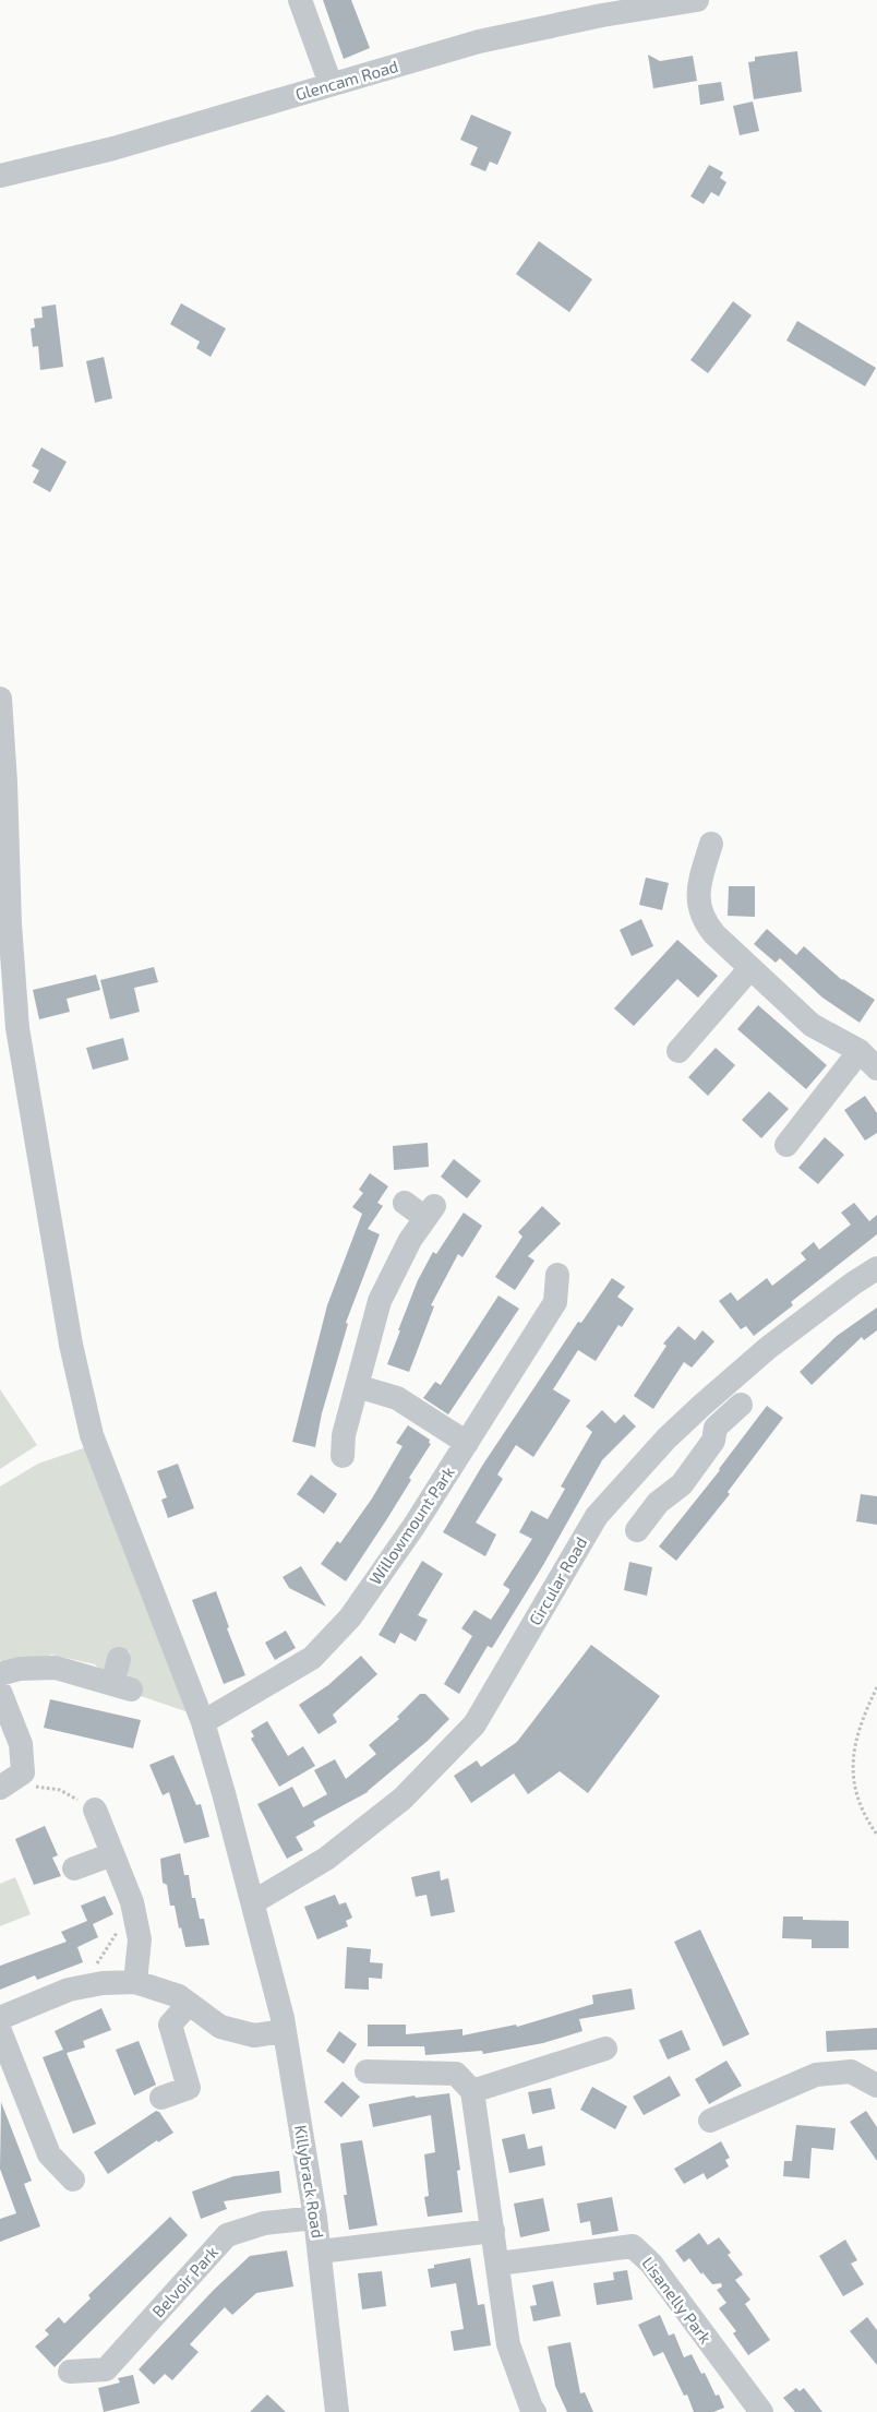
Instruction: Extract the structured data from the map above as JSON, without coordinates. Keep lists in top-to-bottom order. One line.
{"streets":{"street":["Glencam Road","Willowmount Park","Circular Road","Killybrack Road","Belvoir Park","Lisanelly Park"]},"crossings":[["Willowmount Park","Killybrack Road"],["Circular Road","Killybrack Road"],["Killybrack Road","Belvoir Park"]]}
